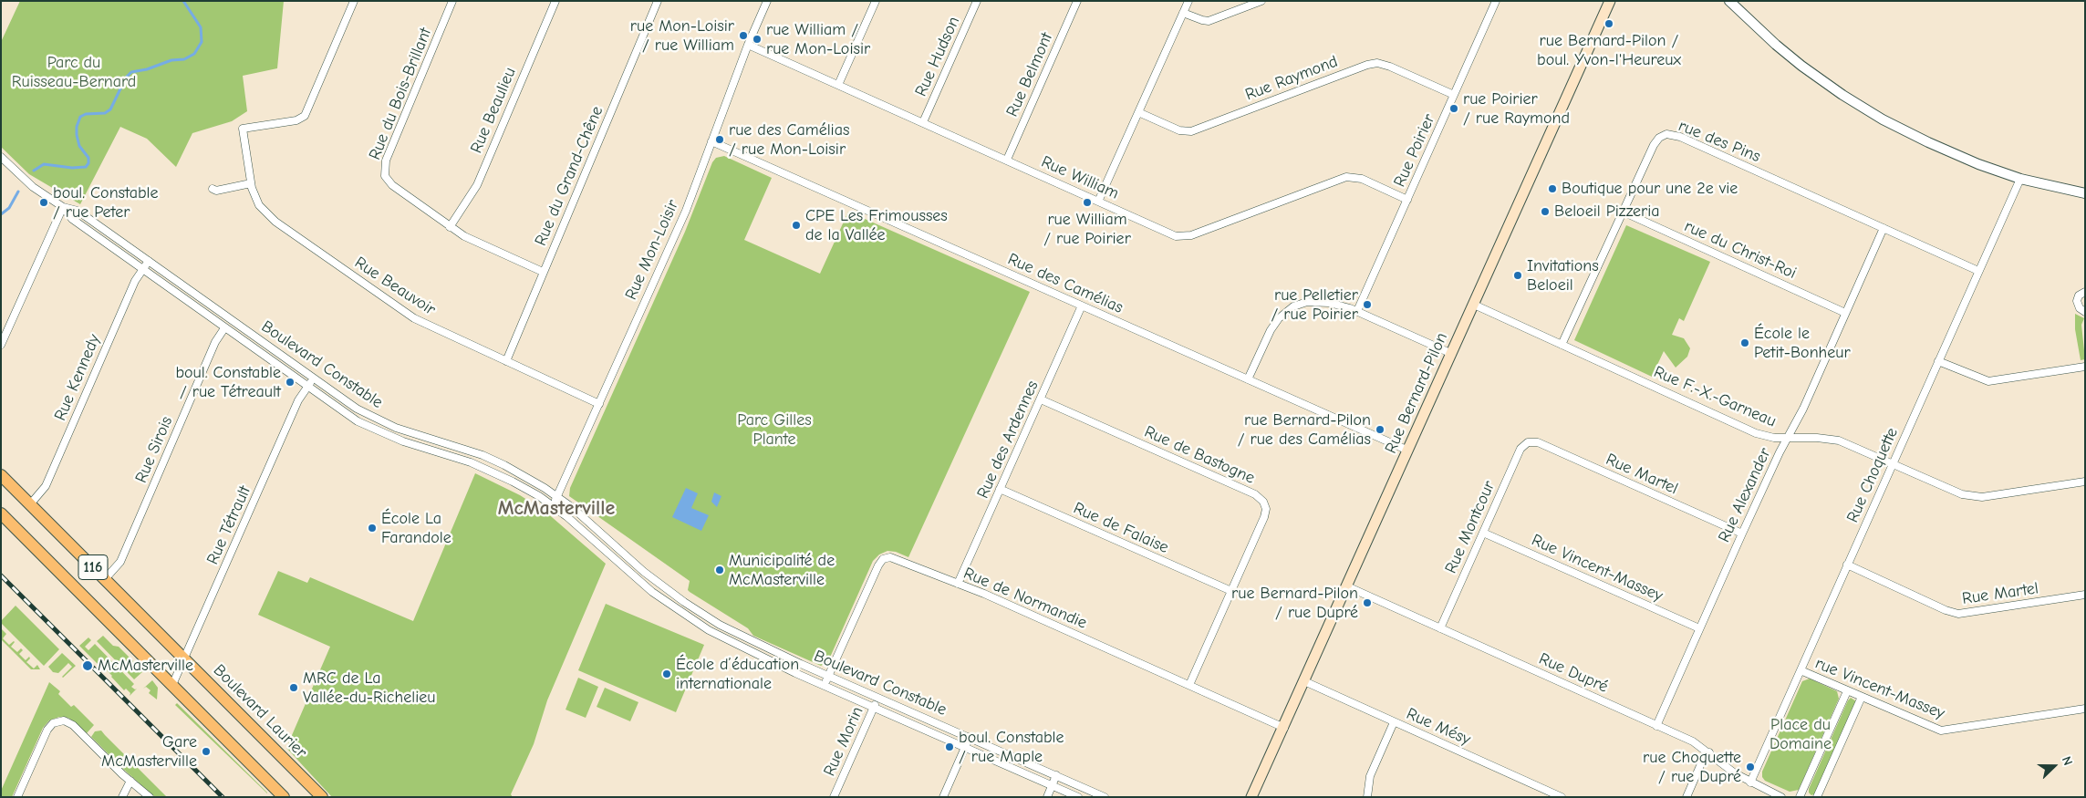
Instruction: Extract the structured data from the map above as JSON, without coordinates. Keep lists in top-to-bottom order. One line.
{"streets":{"main road":["Rue Bernard-Pilon","116","Boulevard Laurier"],"street":["Rue Hudson","Rue Belmont","Rue Raymond","Rue du Bois-Brillant","Rue Beaulieu","rue des Pins","Rue Poirier","Rue du Grand-Chêne","Rue William","Rue Mon-Loisir","rue du Christ-Roi","Rue des Camélias","Rue Beauvoir","Boulevard Constable","Rue Kennedy","Rue F.-X.-Garneau","Rue des Ardennes","Rue Sirois","Rue de Bastogne","Rue Martel","Rue Choquette","Rue Alexander","Rue Tétrault","Rue Montcour","Rue de Falaise","Rue Vincent-Massey","Rue de Normandie","Rue Dupré","rue Vincent-Massey","Rue Mésy","Rue Morin"]},"crossings":[["Rue Hudson","Rue William"],["Rue Belmont","Rue William"],["Rue Raymond","Rue Poirier"],["Rue du Bois-Brillant","Rue Beaulieu"],["Rue du Bois-Brillant","Rue du Grand-Chêne"],["rue des Pins","rue du Christ-Roi"],["rue des Pins","Rue F.-X.-Garneau"],["rue des Pins","Rue Choquette"],["rue des Pins","Rue Alexander"],["Rue Poirier","Rue William"],["Rue du Grand-Chêne","Rue Beauvoir"],["Rue William","Rue Mon-Loisir"],["Rue Mon-Loisir","Rue des Camélias"],["Rue Mon-Loisir","Rue Beauvoir"],["Rue Mon-Loisir","Boulevard Constable"],["rue du Christ-Roi","Rue Alexander"],["Rue des Camélias","Rue Bernard-Pilon"],["Rue des Camélias","Rue des Ardennes"],["Boulevard Constable","Rue Kennedy"],["Boulevard Constable","Rue Sirois"],["Boulevard Constable","Rue Tétrault"],["Boulevard Constable","Rue de Normandie"],["Boulevard Constable","Rue Morin"],["Rue Kennedy","Boulevard Laurier"],["Rue Bernard-Pilon","Rue F.-X.-Garneau"],["Rue Bernard-Pilon","Rue de Normandie"],["Rue Bernard-Pilon","Rue Dupré"],["Rue Bernard-Pilon","Rue Mésy"],["Rue F.-X.-Garneau","Rue Choquette"],["Rue F.-X.-Garneau","Rue Alexander"],["Rue des Ardennes","Rue de Bastogne"],["Rue des Ardennes","Rue de Falaise"],["Rue des Ardennes","Rue de Normandie"],["Rue Sirois","Boulevard Laurier"],["Rue de Bastogne","Rue de Falaise"],["Rue de Bastogne","Rue de Normandie"],["Rue Martel","Rue Choquette"],["Rue Martel","Rue Alexander"],["Rue Martel","Rue Montcour"],["Rue Choquette","Rue Dupré"],["Rue Choquette","rue Vincent-Massey"],["Rue Alexander","Rue Vincent-Massey"],["Rue Alexander","Rue Dupré"],["Rue Tétrault","116"],["Rue Tétrault","Boulevard Laurier"],["Rue Montcour","Rue Vincent-Massey"],["Rue Montcour","Rue Dupré"]],"districts":["McMasterville"],"parks":["Parc du Ruisseau-Bernard","Parc Gilles Plante","Place du Domaine"],"places":["rue Bernard-Pilon / boul. Yvon-l'Heureux","rue Mon-Loisir / rue William","rue William / rue Mon-Loisir","rue Poirier / rue Raymond","rue des Camélias / rue Mon-Loisir","Boutique pour une 2e vie","boul. Constable / rue Peter","rue William / rue Poirier","Beloeil Pizzeria","CPE Les Frimousses de la Vallée","Invitations Beloeil","rue Pelletier / rue Poirier","École le Petit-Bonheur","boul. Constable / rue Tétreault","rue Bernard-Pilon / rue des Camélias","École La Farandole","Municipalité de McMasterville","rue Bernard-Pilon / rue Dupré","McMasterville","École d’éducation internationale","MRC de La Vallée-du-Richelieu","boul. Constable / rue Maple","Gare McMasterville","rue Choquette / rue Dupré"],"north":"right"}
